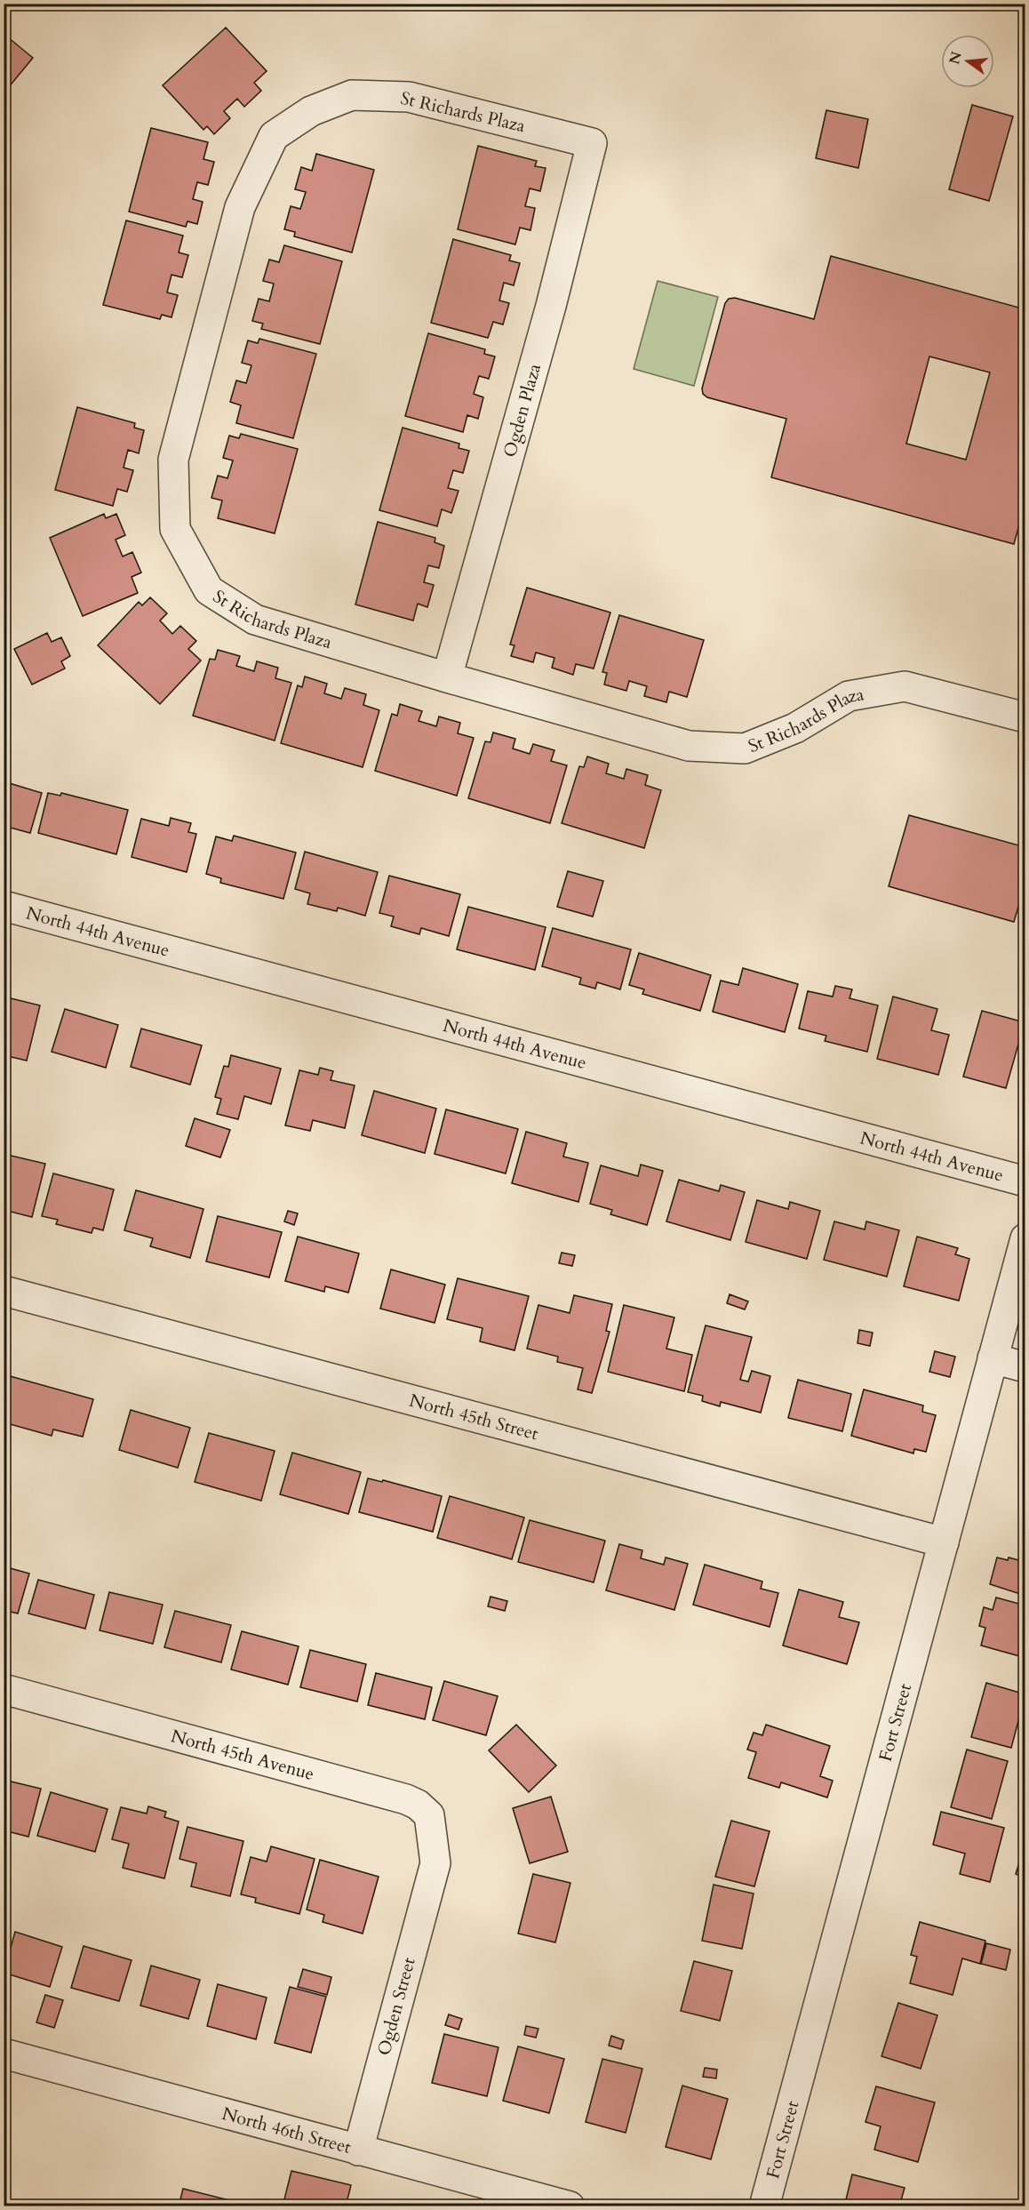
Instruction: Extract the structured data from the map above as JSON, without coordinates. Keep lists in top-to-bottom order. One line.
{"streets":{"street":["St Richards Plaza","Ogden Plaza","North 44th Avenue","North 45th Street","Fort Street","North 45th Avenue","Ogden Street","North 46th Street"]},"crossings":[["St Richards Plaza","Ogden Plaza"],["North 45th Street","Fort Street"],["North 45th Avenue","Ogden Street"],["Ogden Street","North 46th Street"]],"north":"left"}
